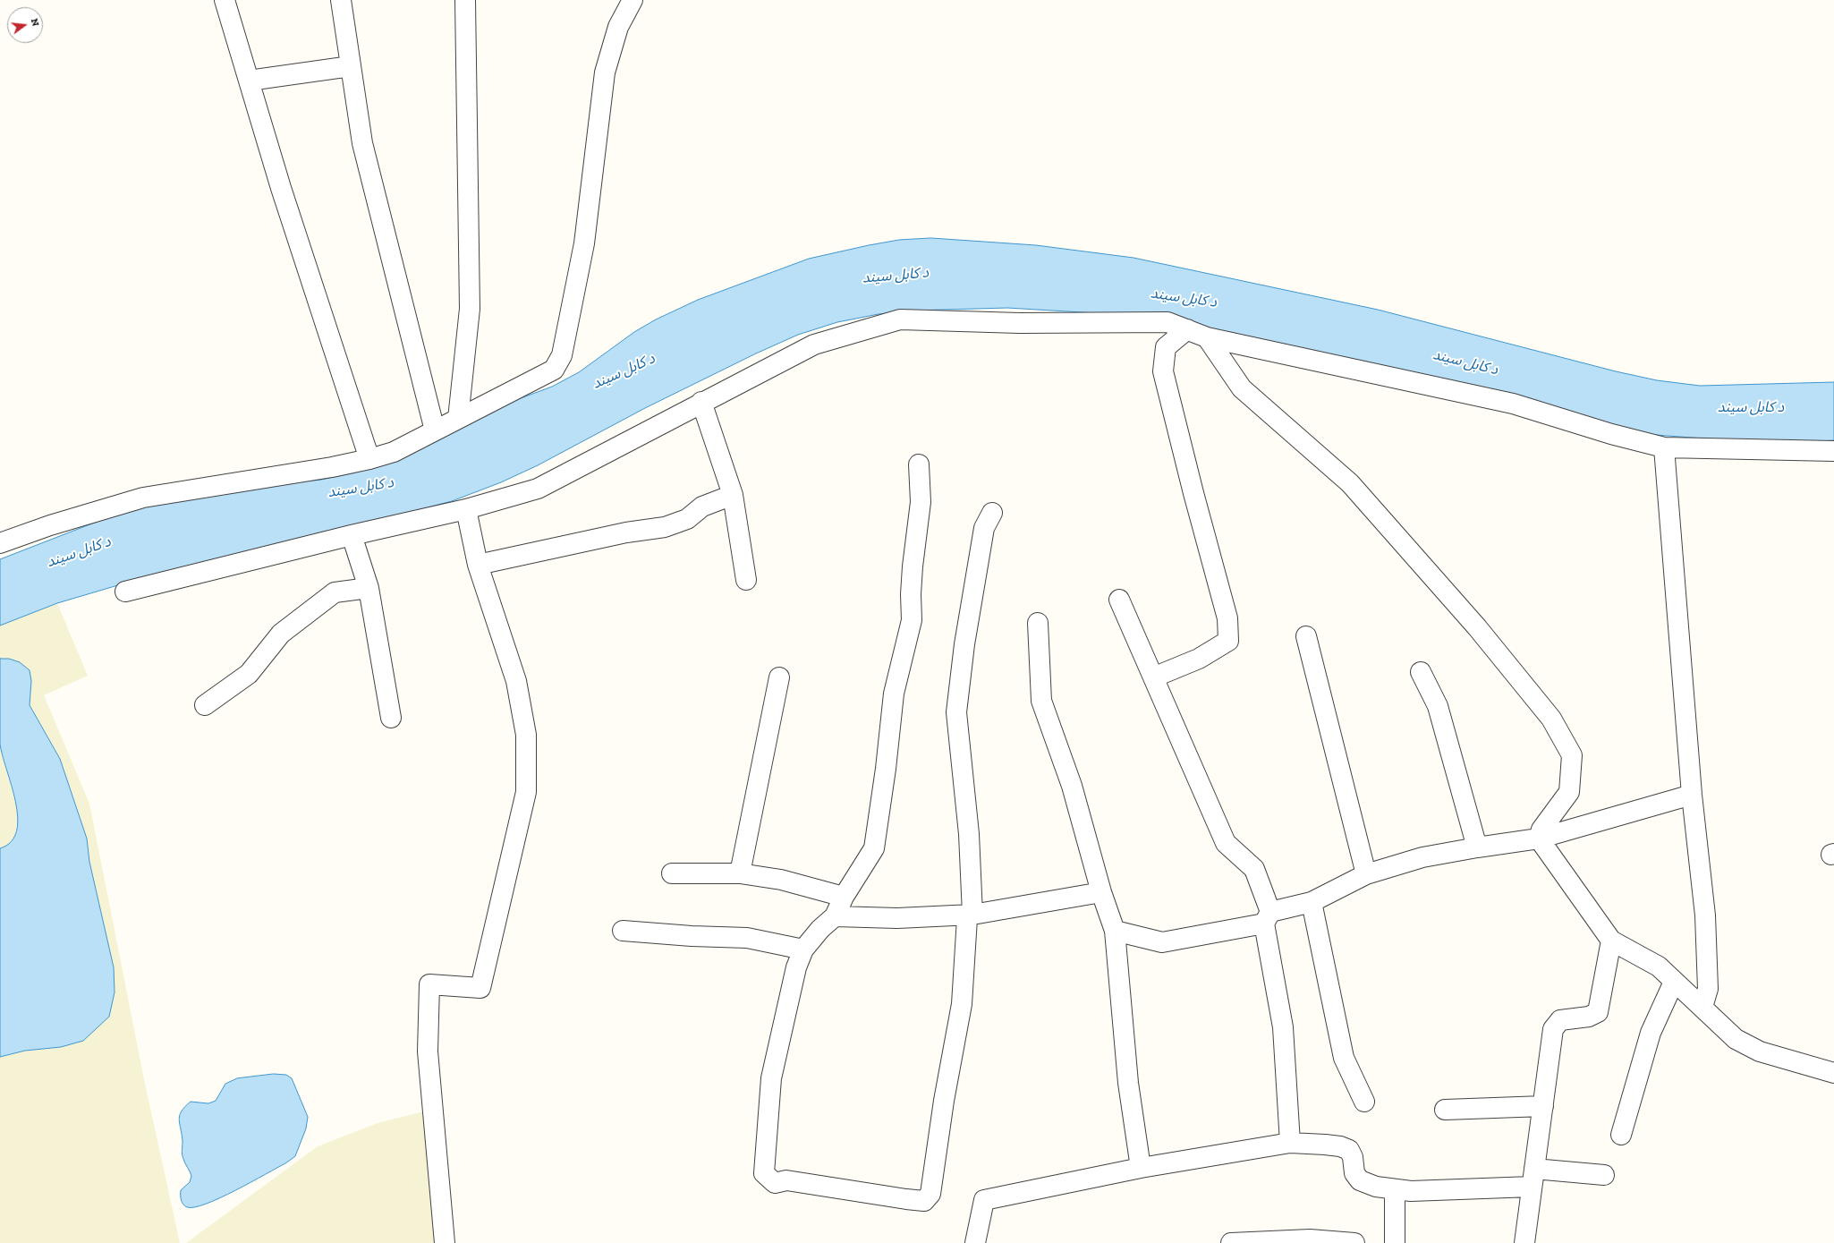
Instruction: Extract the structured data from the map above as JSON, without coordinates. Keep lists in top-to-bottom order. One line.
{"water":["د کابل سيند"],"north":"right"}
